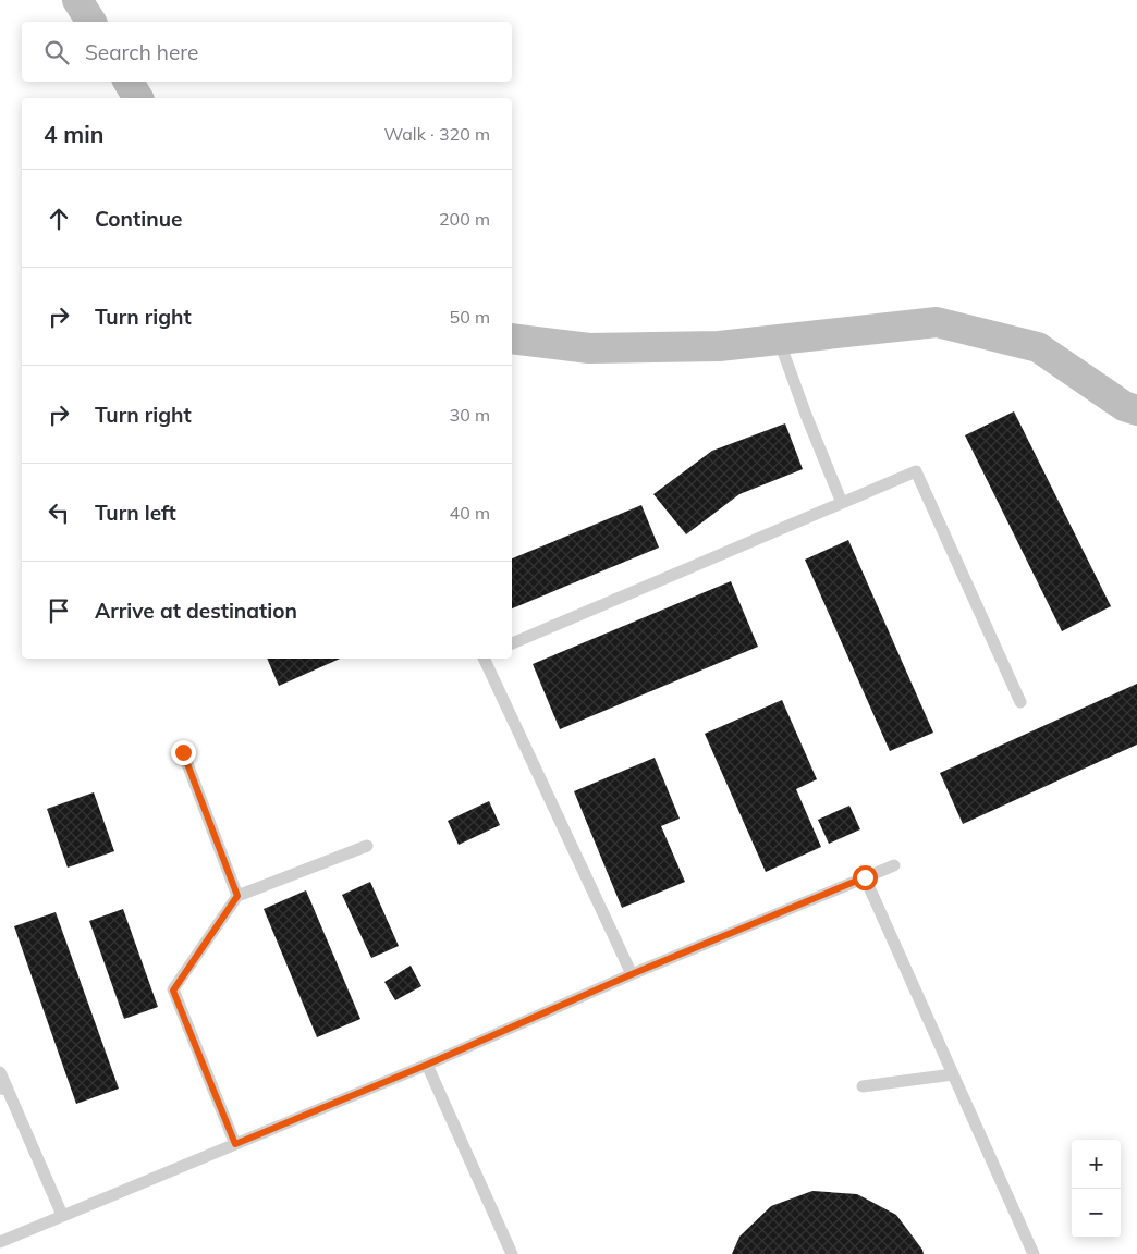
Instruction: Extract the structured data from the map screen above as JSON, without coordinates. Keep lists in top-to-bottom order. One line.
{"page":{"search":"Search here","heading":["4 min","Walk · 320 m"],"list":[["Continue","200 m"],["Turn right","50 m"],["Turn right","30 m"],["Turn left","40 m"],"Arrive at destination"],"map_buttons":["+","−"]}}
